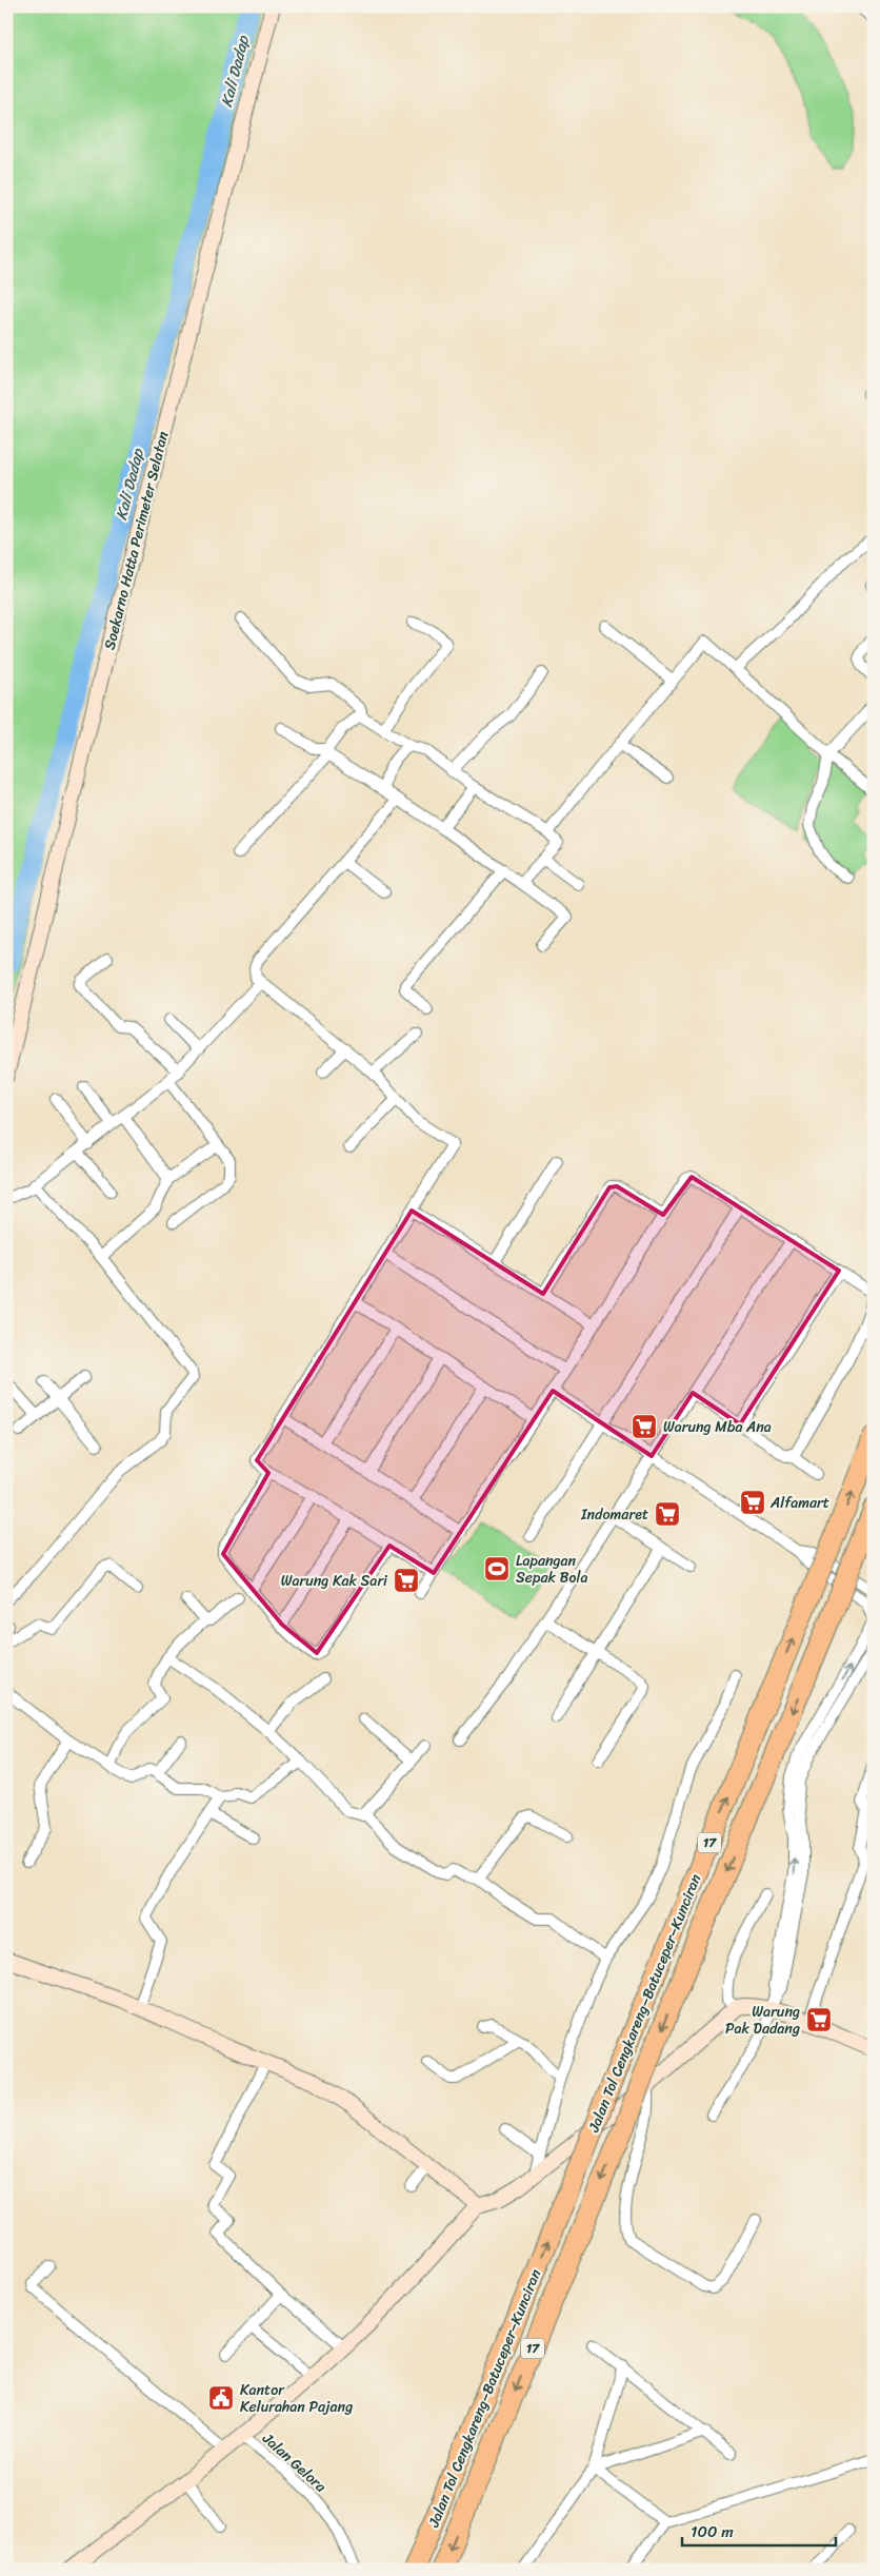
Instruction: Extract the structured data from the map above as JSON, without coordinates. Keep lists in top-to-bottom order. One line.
{"streets":{"highway":["17","Jalan Tol Cengkareng–Batuceper–Kunciran"],"main road":["Soekarno Hatta Perimeter Selatan"],"street":["Jalan Gelora"]},"water":["Kali Dadap"],"places":{"supermarket":["Warung Mba Ana","Alfamart","Indomaret","Warung Kak Sari","Warung Pak Dadang"],"sports":["Lapangan Sepak Bola"],"public building":["Kantor Kelurahan Pajang"]},"scale_bar":"100 m"}
